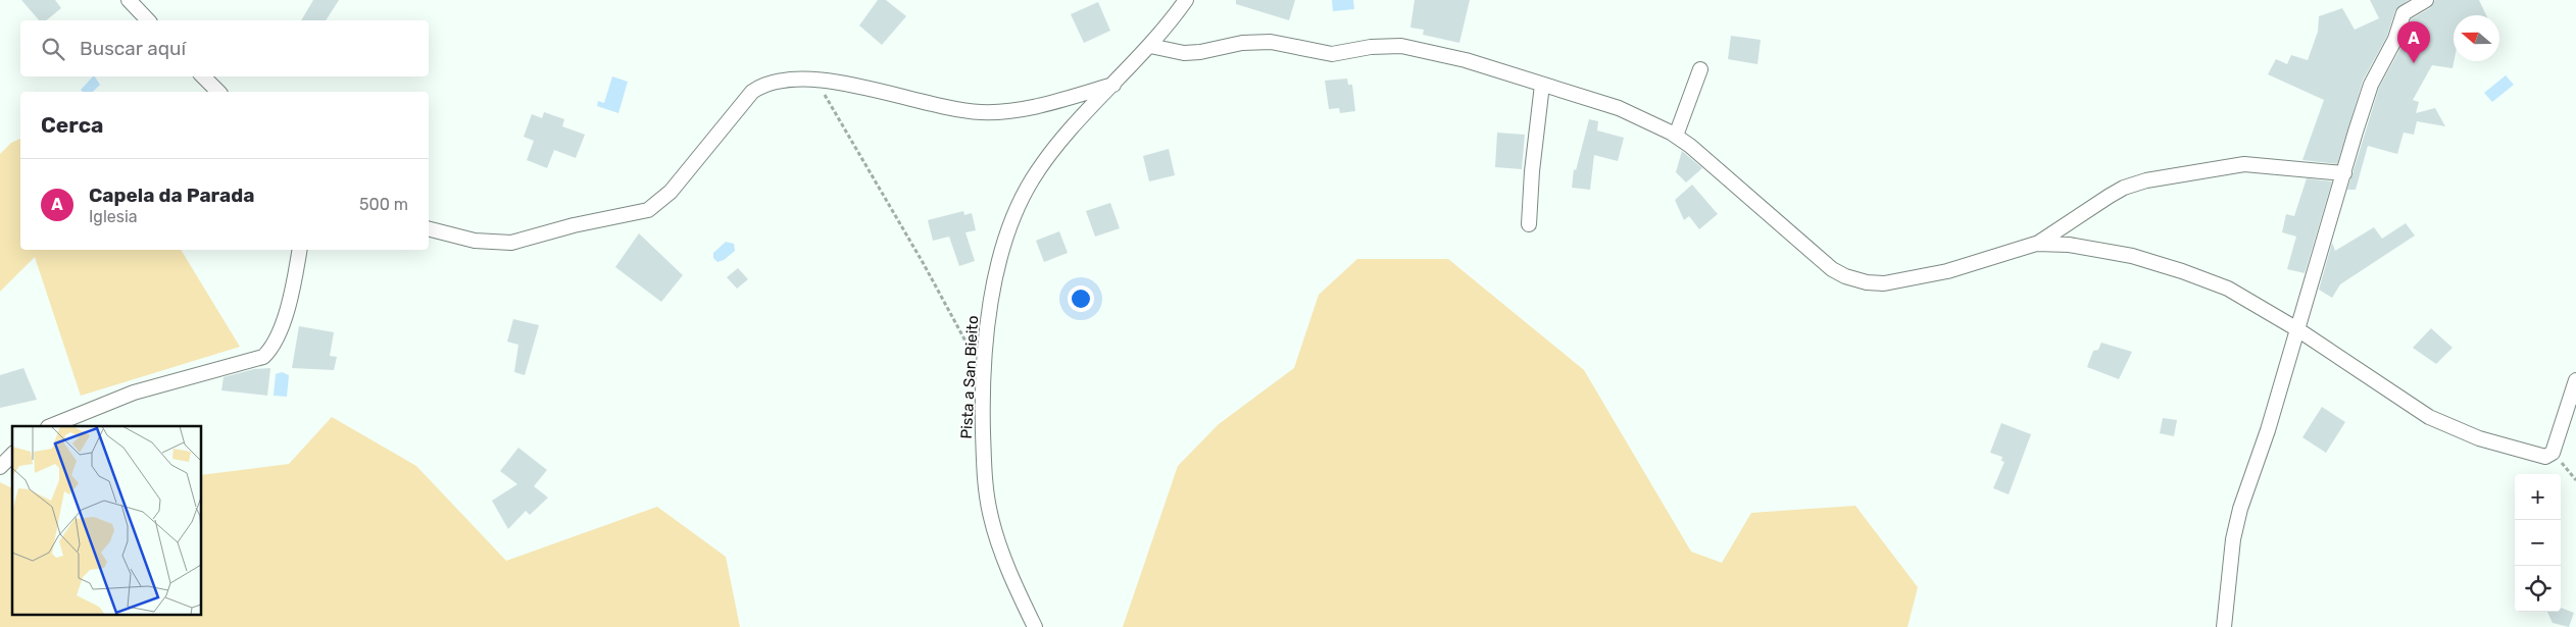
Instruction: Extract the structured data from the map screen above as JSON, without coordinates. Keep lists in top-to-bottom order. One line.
{"streets":{"street":["Pista a San Bieito"]},"north":"left","page":{"search":"Buscar aquí","pins":"A","heading":"Cerca","list":[{"mark":"A","name":"Capela da Parada","note":"Iglesia","value":"500 m"}],"map_buttons":["+","−"]}}
